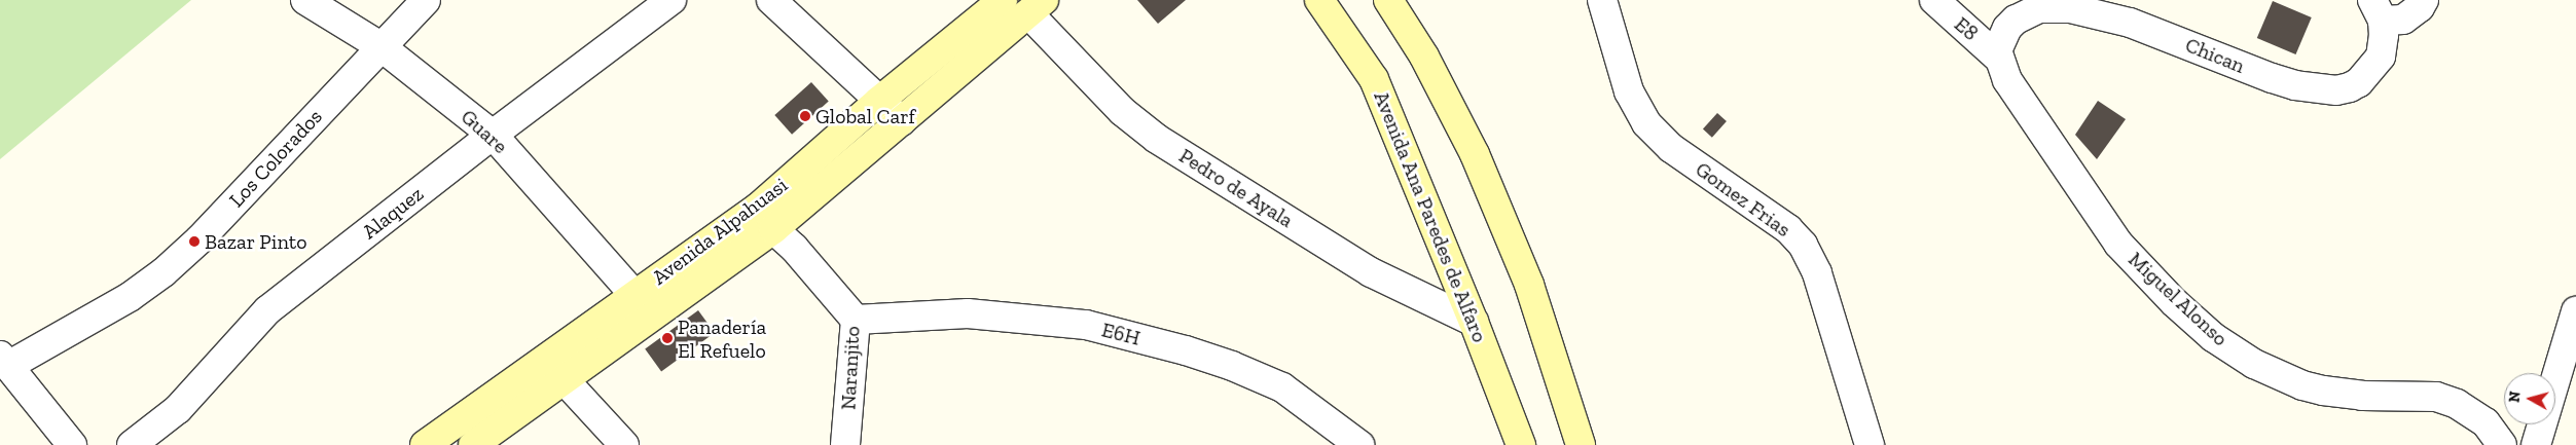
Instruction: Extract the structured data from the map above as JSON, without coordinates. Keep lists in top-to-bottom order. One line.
{"streets":{"main road":["Avenida Ana Paredes de Alfaro","Avenida Alpahuasi"],"street":["E8","Chican","Guare","Los Colorados","Pedro de Ayala","Gomez Frias","Alaquez","Miguel Alonso","E6H","Naranjito"]},"crossings":[["E8","Chican"],["E8","Miguel Alonso"],["Chican","Miguel Alonso"],["Guare","Los Colorados"],["Guare","Alaquez"],["Guare","Avenida Alpahuasi"],["Pedro de Ayala","Avenida Ana Paredes de Alfaro"],["Pedro de Ayala","Avenida Alpahuasi"],["Avenida Alpahuasi","Naranjito"],["E6H","Naranjito"]],"places":["Global Carf","Bazar Pinto","Panadería El Refuelo"],"north":"left"}
